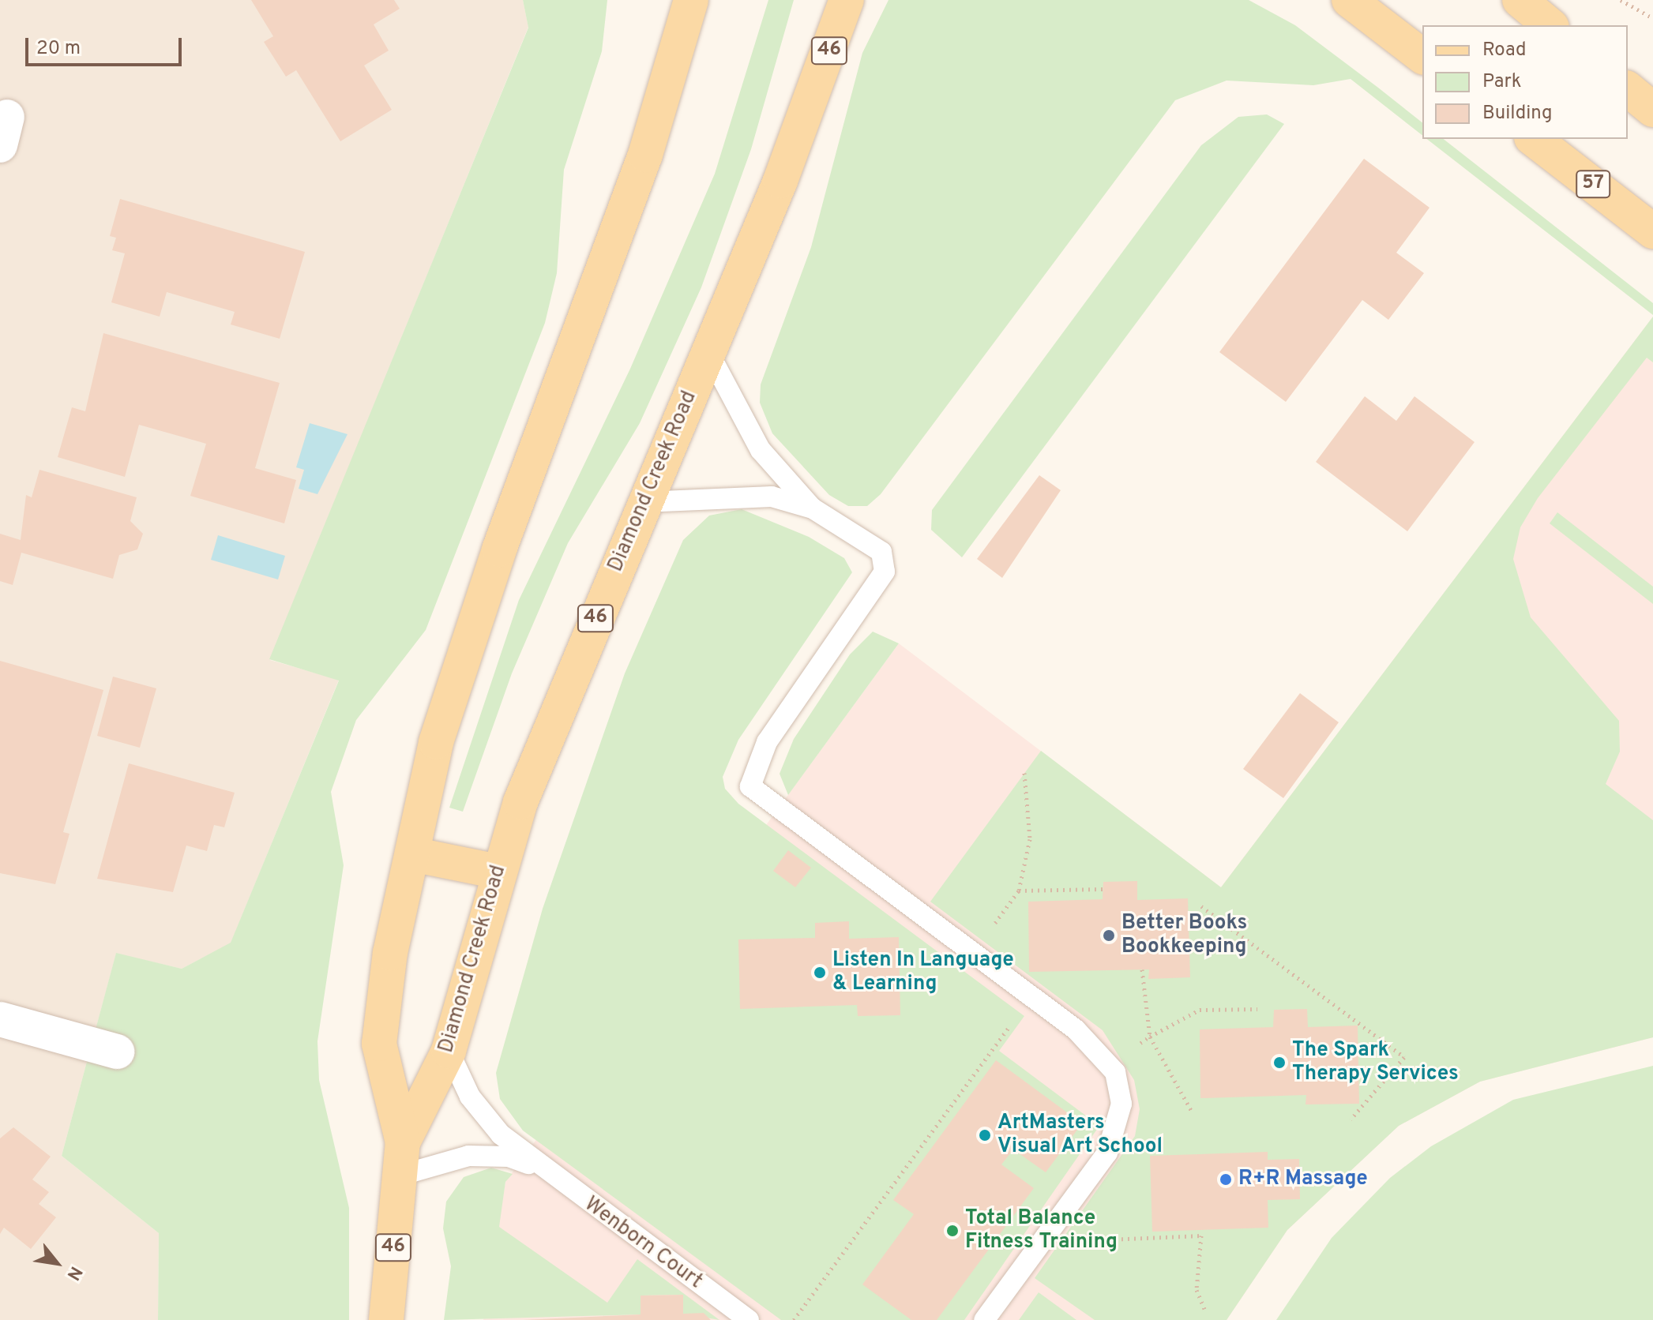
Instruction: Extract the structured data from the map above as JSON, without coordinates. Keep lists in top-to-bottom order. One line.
{"streets":{"main road":["46","57","Diamond Creek Road"],"lane":["Wenborn Court"]},"crossings":[["Diamond Creek Road","Wenborn Court"]],"places":["Better Books Bookkeeping","Listen In Language & Learning","The Spark Therapy Services","ArtMasters Visual Art School","R+R Massage","Total Balance Fitness Training"],"legend":["Road","Park","Building"],"scale_bar":"20 m","north":"bottom right"}
